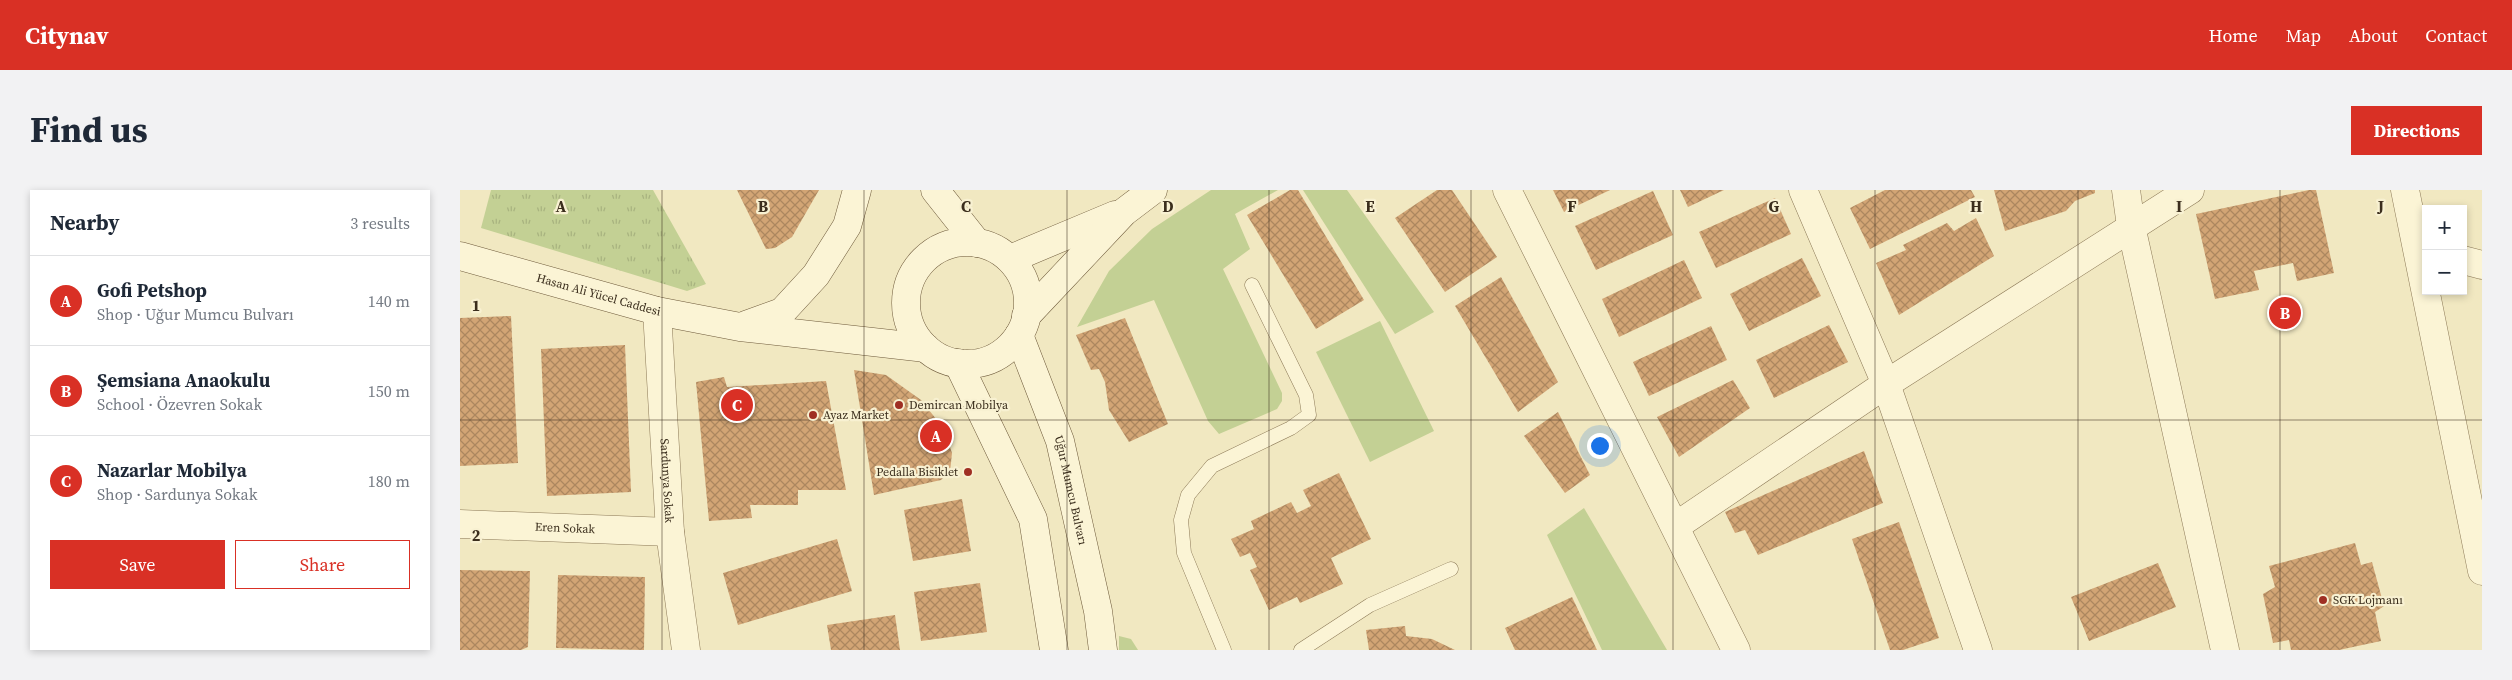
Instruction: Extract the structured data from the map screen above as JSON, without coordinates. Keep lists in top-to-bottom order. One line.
{"streets":{"street":["Hasan Ali Yücel Caddesi","Sardunya Sokak","Uğur Mumcu Bulvarı","Eren Sokak"]},"crossings":[["Hasan Ali Yücel Caddesi","Sardunya Sokak"],["Hasan Ali Yücel Caddesi","Uğur Mumcu Bulvarı"],["Sardunya Sokak","Eren Sokak"]],"places":["Demircan Mobilya","Ayaz Market","Pedalla Bisiklet","SGK Lojmanı"],"page":{"header":"Citynav","nav":["Home","Map","About","Contact"],"title":"Find us","buttons":["Directions",["Save","Share"]],"heading":["Nearby","3 results"],"map_buttons":["+","−"],"list":[{"mark":"A","name":"Gofi Petshop","note":"Shop · Uğur Mumcu Bulvarı","value":"140 m"},{"mark":"B","name":"Şemsiana Anaokulu","note":"School · Özevren Sokak","value":"150 m"},{"mark":"C","name":"Nazarlar Mobilya","note":"Shop · Sardunya Sokak","value":"180 m"}],"pins":["B","C","A"]},"grid":{"columns":["A","B","C","D","E","F","G","H","I","J"],"rows":["1","2"]}}
